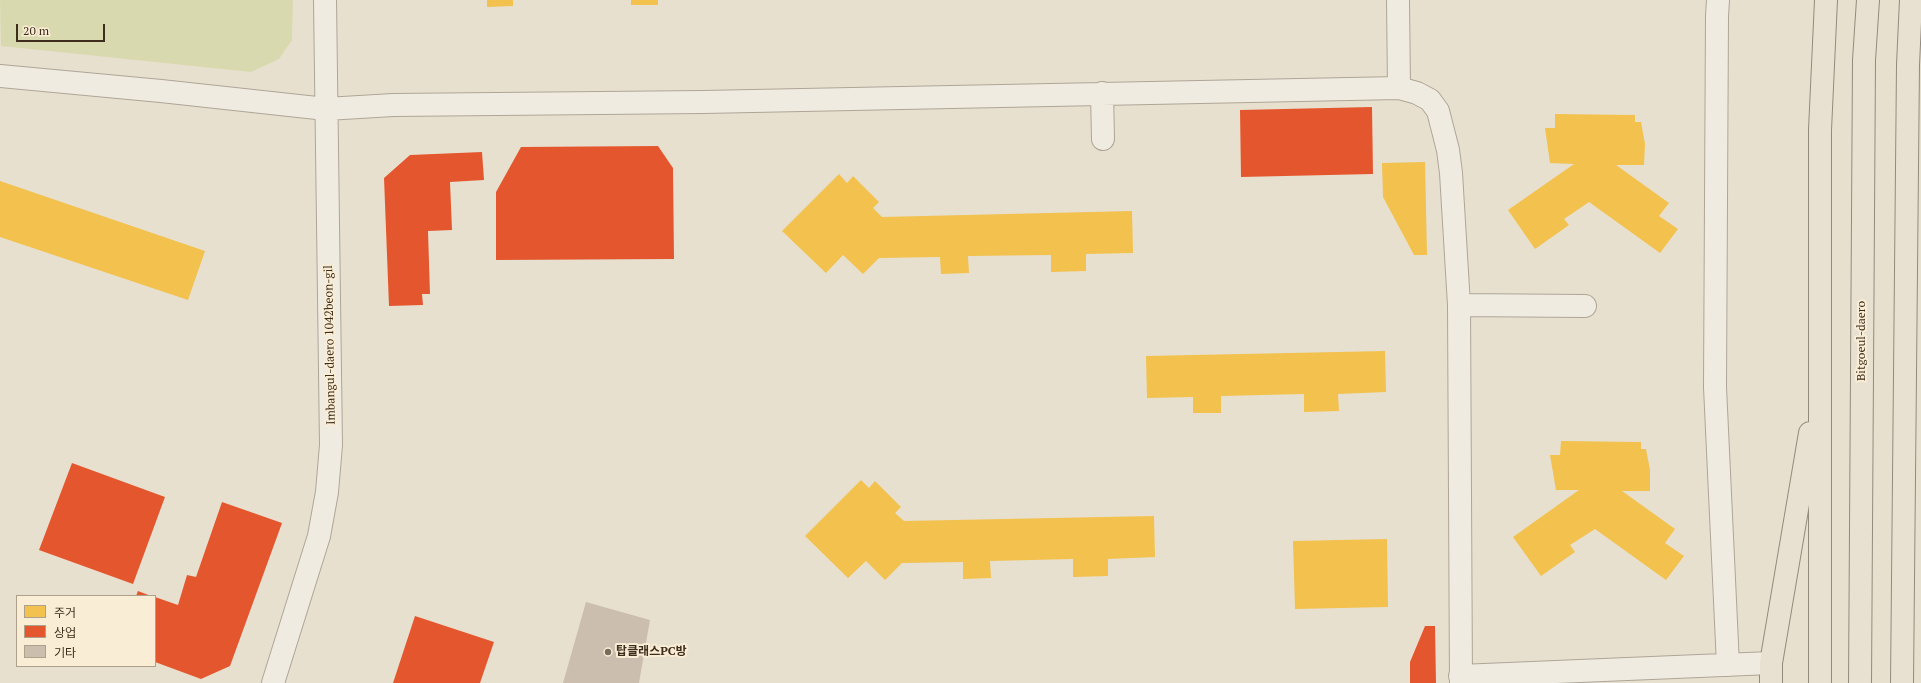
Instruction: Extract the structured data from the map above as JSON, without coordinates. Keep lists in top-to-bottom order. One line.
{"streets":{"main road":["Bitgoeul-daero"],"street":["Imbangul-daero 1042beon-gil"]},"places":["탑클래스PC방"],"legend":["주거","상업","기타"],"scale_bar":"20 m"}
